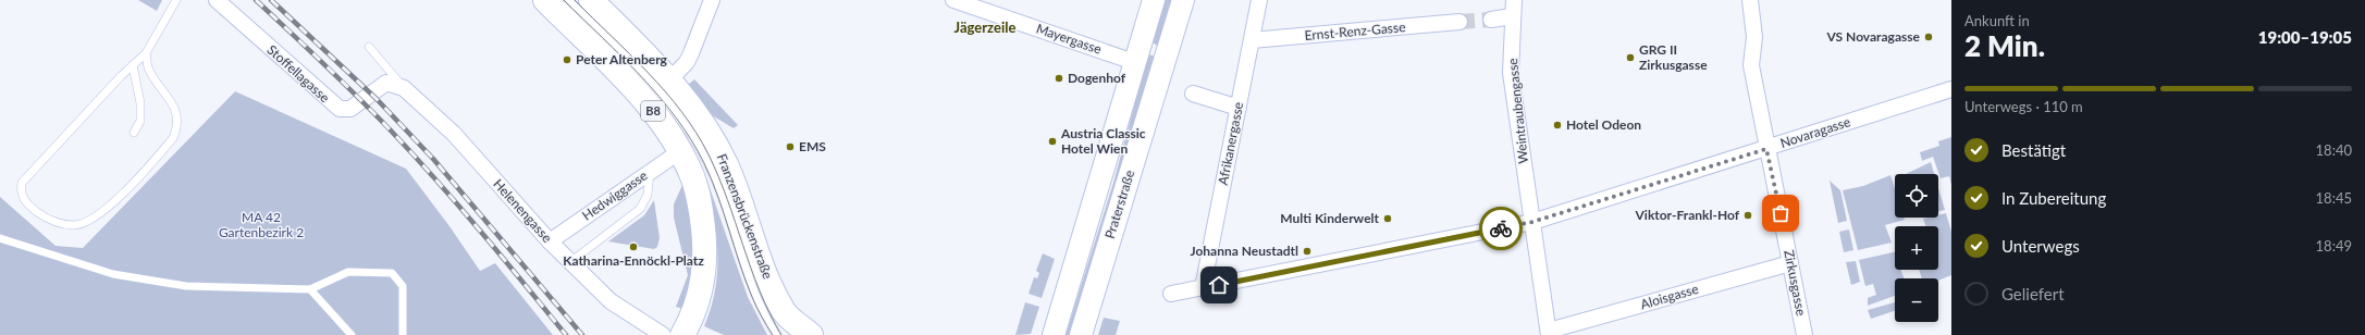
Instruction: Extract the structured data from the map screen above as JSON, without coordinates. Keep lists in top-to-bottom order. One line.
{"streets":{"main road":["B8","Praterstraße","Franzensbrückenstraße"],"street":["Ernst-Renz-Gasse","Mayergasse","Stoffellagasse","Weintraubengasse","Novaragasse","Afrikanergasse","Hedwiggasse","Helenengasse","Zirkusgasse","Aloisgasse"]},"crossings":[["Ernst-Renz-Gasse","Afrikanergasse"],["Mayergasse","Praterstraße"],["Stoffellagasse","Helenengasse"],["B8","Hedwiggasse"],["Weintraubengasse","Novaragasse"],["Weintraubengasse","Aloisgasse"],["Novaragasse","Afrikanergasse"],["Novaragasse","Zirkusgasse"],["Hedwiggasse","Helenengasse"],["Zirkusgasse","Aloisgasse"]],"districts":["Jägerzeile"],"parks":["MA 42 Gartenbezirk 2"],"places":["VS Novaragasse","GRG II Zirkusgasse","Peter Altenberg","Dogenhof","Hotel Odeon","Austria Classic Hotel Wien","EMS","Viktor-Frankl-Hof","Multi Kinderwelt","Katharina-Ennöckl-Platz","Johanna Neustadtl"],"page":{"heading":["2 Min.","Ankunft in","19:00–19:05"],"bar":"Unterwegs · 110 m","list":[["Bestätigt","18:40"],["In Zubereitung","18:45"],["Unterwegs","18:49"],"Geliefert"],"map_buttons":["+","−"]}}
